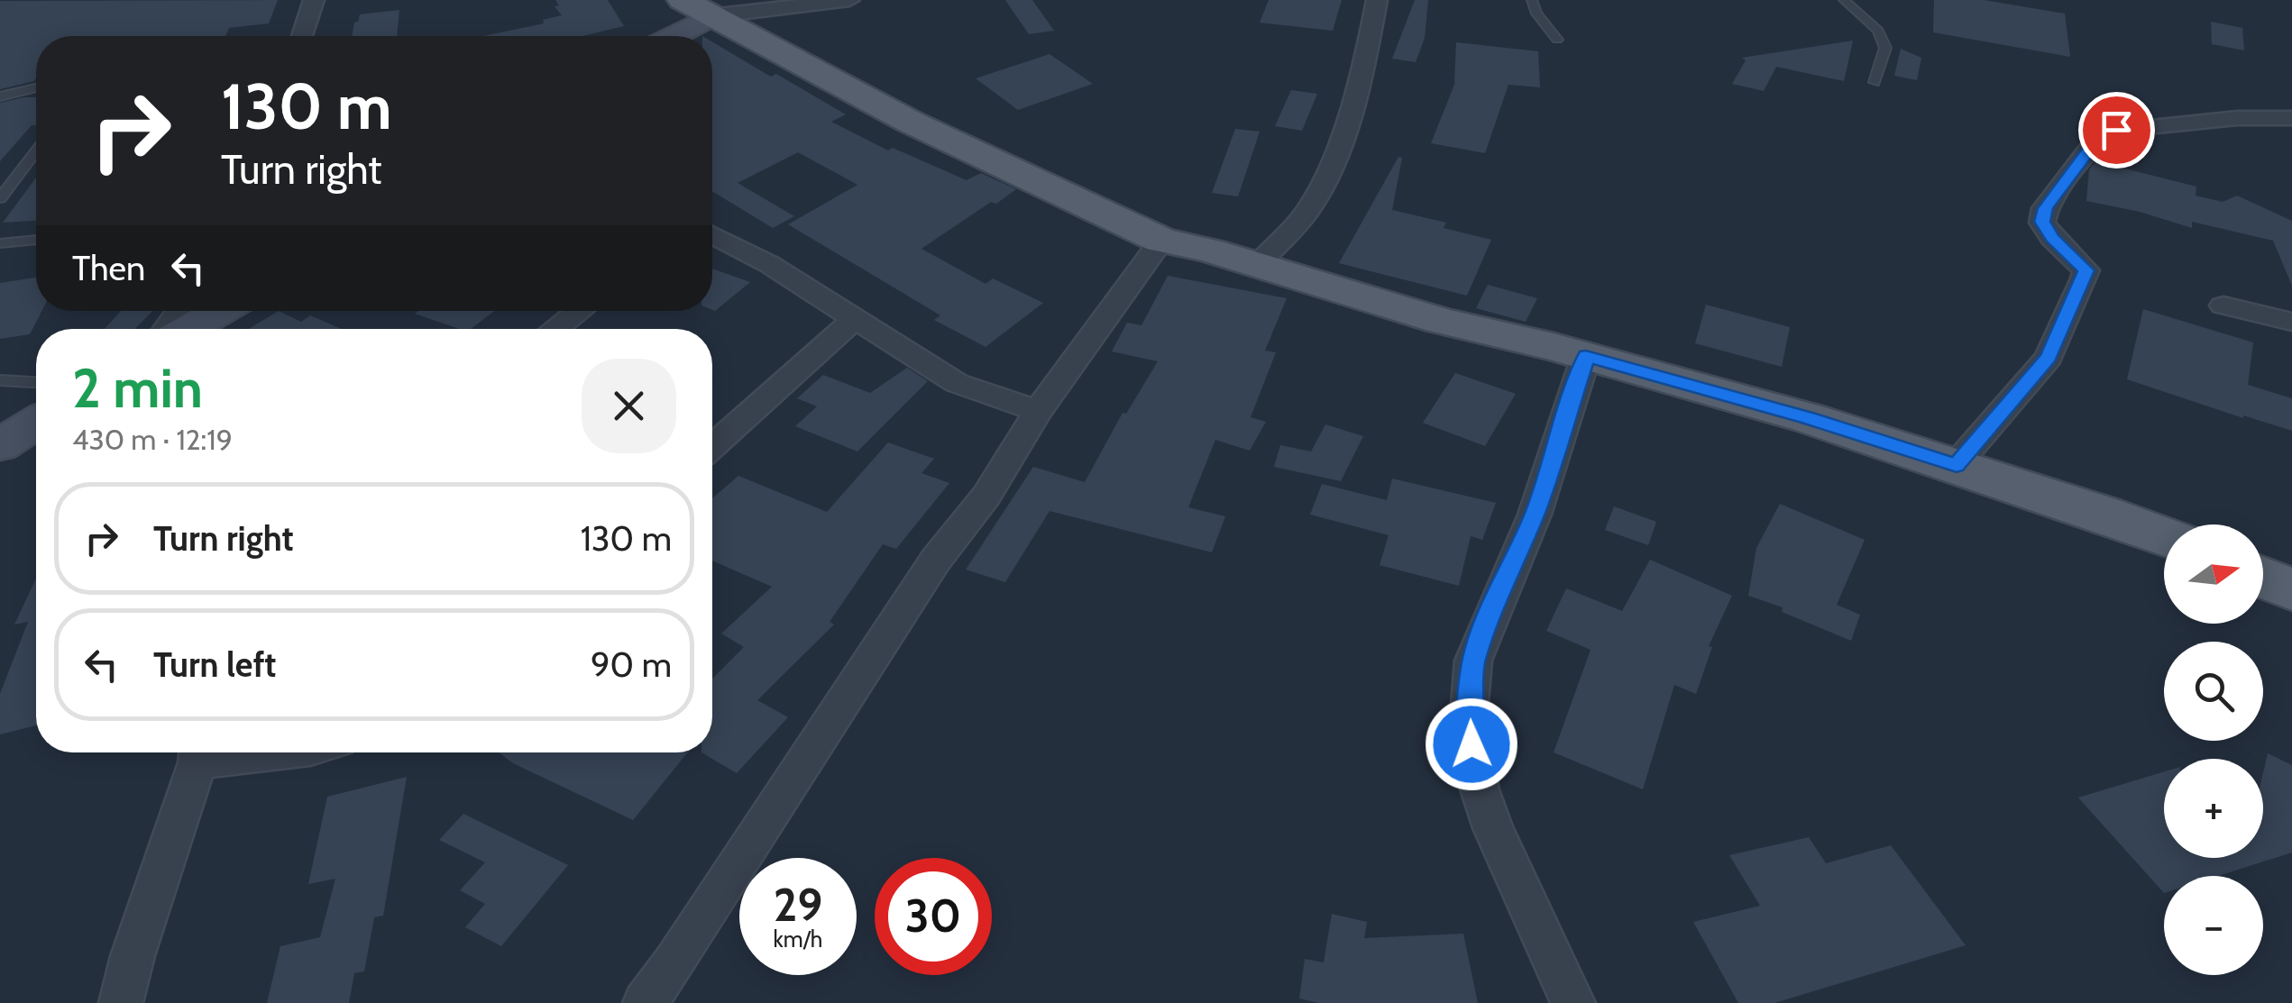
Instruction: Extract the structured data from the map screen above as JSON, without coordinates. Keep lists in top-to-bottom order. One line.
{"north":"right","page":{"turn":["130 m","Turn right"],"then":"Then","heading":["2 min","430 m · 12:19"],"list":[{"name":"Turn right","value":"130 m"},{"name":"Turn left","value":"90 m"}],"map_buttons":["+","−"],"speed":"29 km/h","limit":"30"}}
